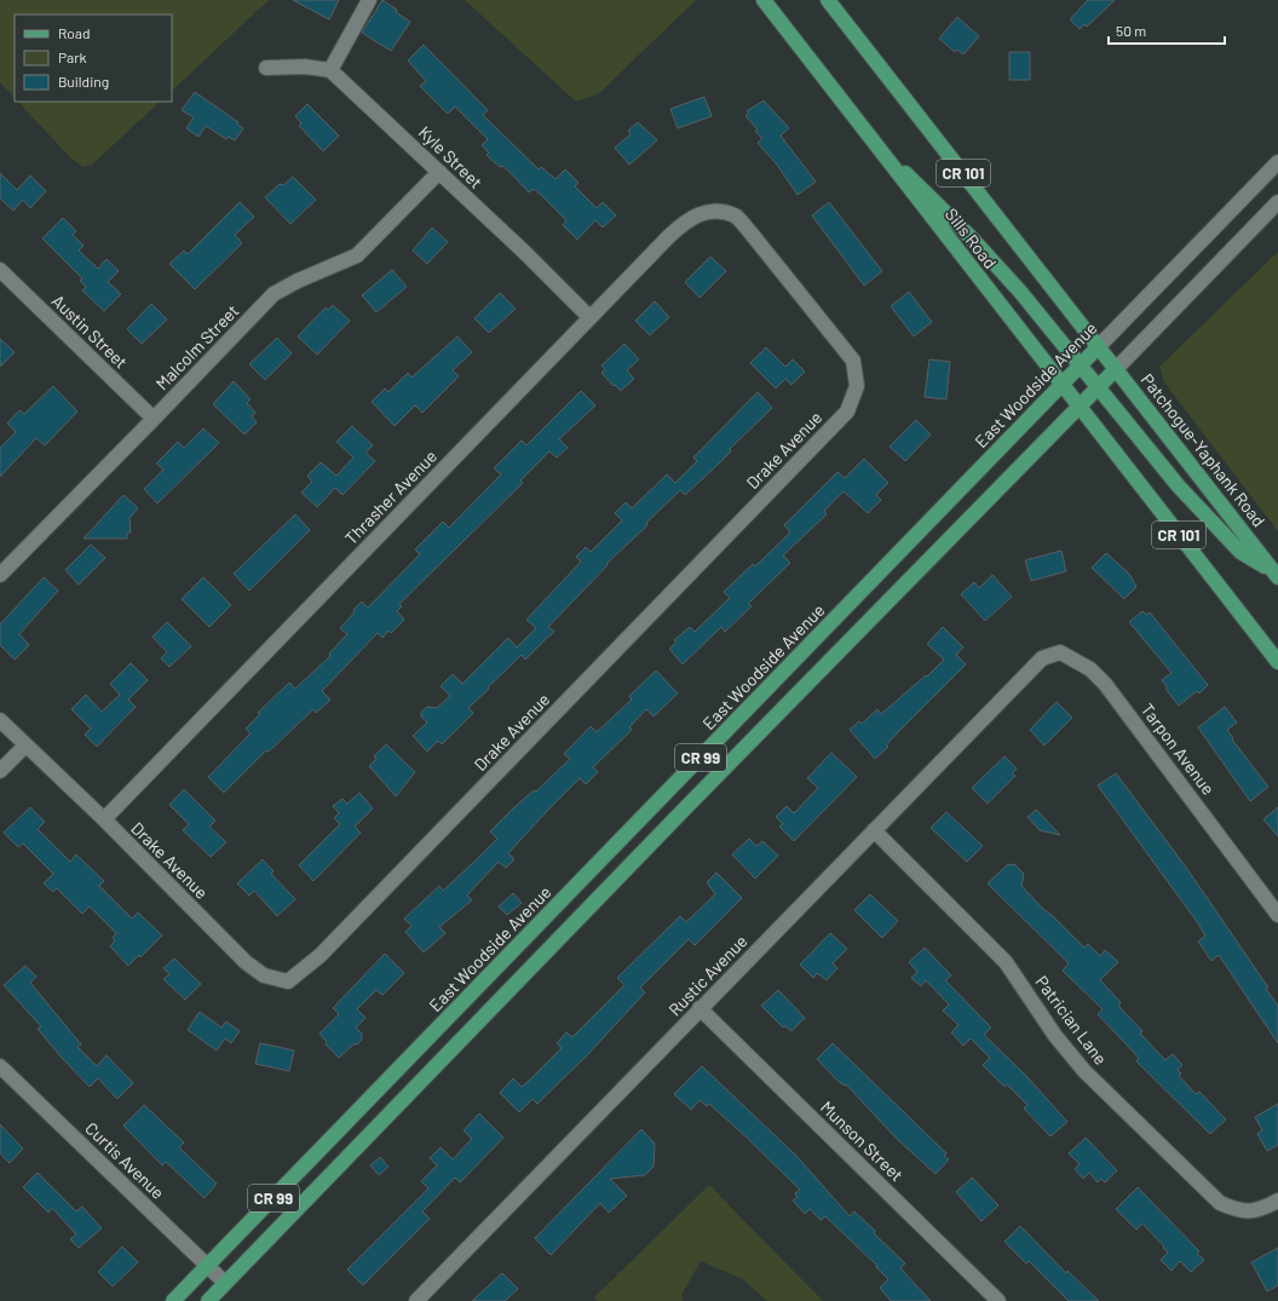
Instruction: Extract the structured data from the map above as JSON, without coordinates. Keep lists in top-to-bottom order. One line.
{"streets":{"main road":["CR 101","Sills Road","East Woodside Avenue","Patchogue-Yaphank Road","CR 99"],"street":["Kyle Street","Austin Street","Malcolm Street","Drake Avenue","Thrasher Avenue","Tarpon Avenue","Rustic Avenue","Patrician Lane","Munson Street","Curtis Avenue"]},"crossings":[["Kyle Street","Malcolm Street"],["Kyle Street","Thrasher Avenue"],["CR 101","Sills Road"],["CR 101","CR 99"],["Sills Road","East Woodside Avenue"],["Sills Road","Patchogue-Yaphank Road"],["Sills Road","CR 99"],["Austin Street","Malcolm Street"],["East Woodside Avenue","Curtis Avenue"],["Drake Avenue","Thrasher Avenue"],["Patchogue-Yaphank Road","CR 99"],["Tarpon Avenue","Rustic Avenue"],["CR 99","Curtis Avenue"],["Rustic Avenue","Patrician Lane"],["Rustic Avenue","Munson Street"]],"legend":["Road","Park","Building"],"scale_bar":"50 m"}
